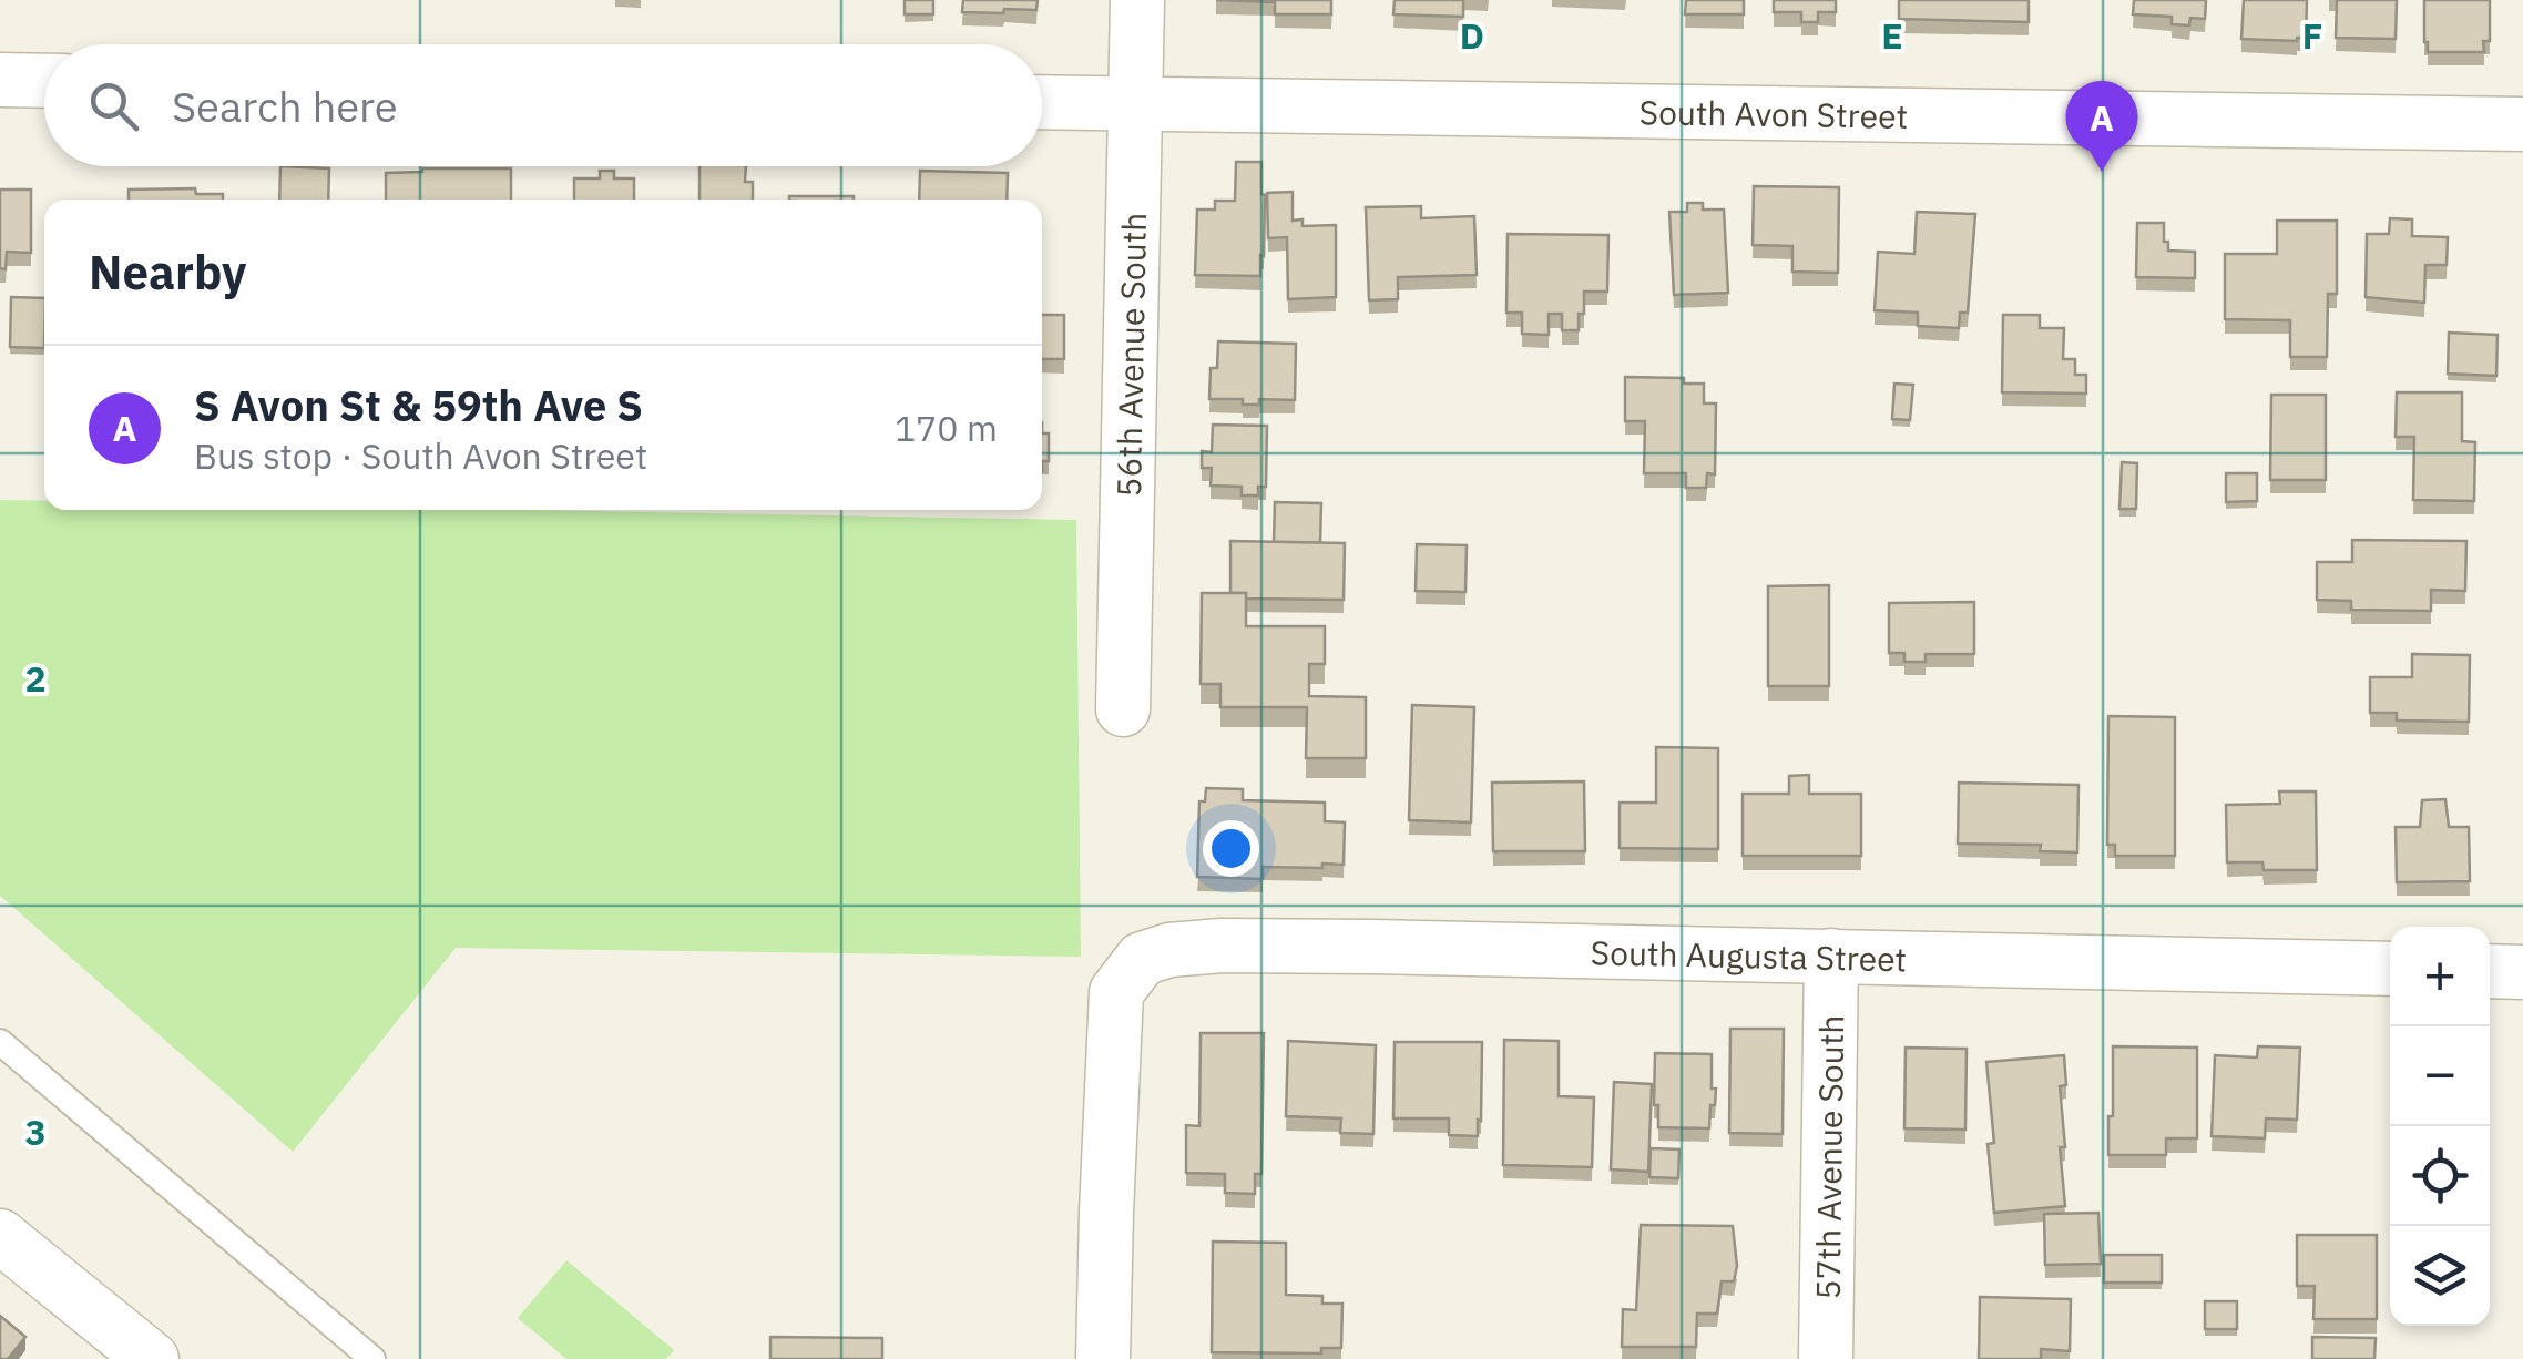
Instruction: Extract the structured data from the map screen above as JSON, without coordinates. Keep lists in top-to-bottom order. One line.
{"streets":{"street":["South Avon Street","56th Avenue South","South Augusta Street","57th Avenue South"]},"crossings":[["South Avon Street","56th Avenue South"],["South Augusta Street","57th Avenue South"]],"page":{"search":"Search here","pins":"A","heading":"Nearby","list":[{"mark":"A","name":"S Avon St & 59th Ave S","note":"Bus stop · South Avon Street","value":"170 m"}],"map_buttons":["+","−"]},"grid":{"columns":["D","E","F"],"rows":["2","3"]}}
